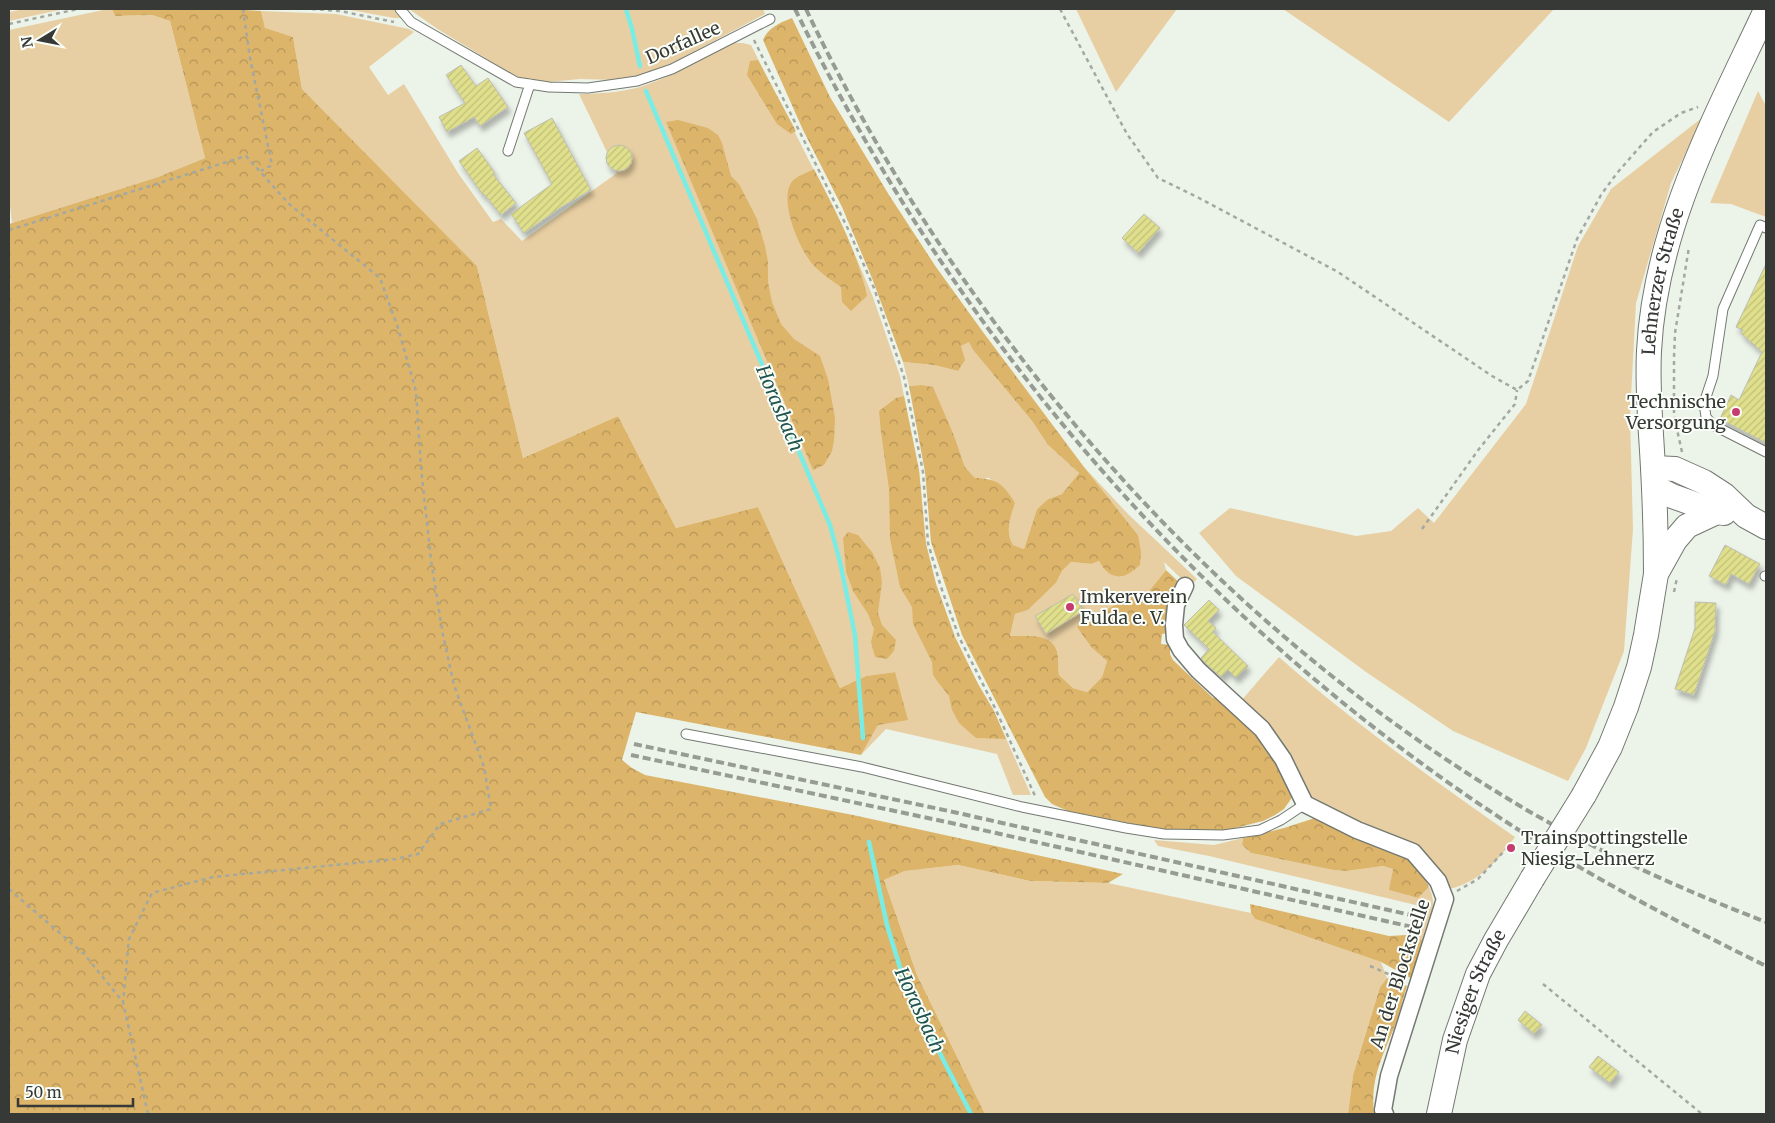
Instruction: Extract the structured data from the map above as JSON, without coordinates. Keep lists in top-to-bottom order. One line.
{"streets":{"main road":["Lehnerzer Straße","Niesiger Straße"],"street":["An der Blockstelle"],"lane":["Dorfallee"]},"crossings":[["Lehnerzer Straße","Niesiger Straße"]],"water":["Horasbach"],"places":["Technische Versorgung","Imkerverein Fulda e. V.","Trainspottingstelle Niesig-Lehnerz"],"scale_bar":"50 m","north":"left"}
